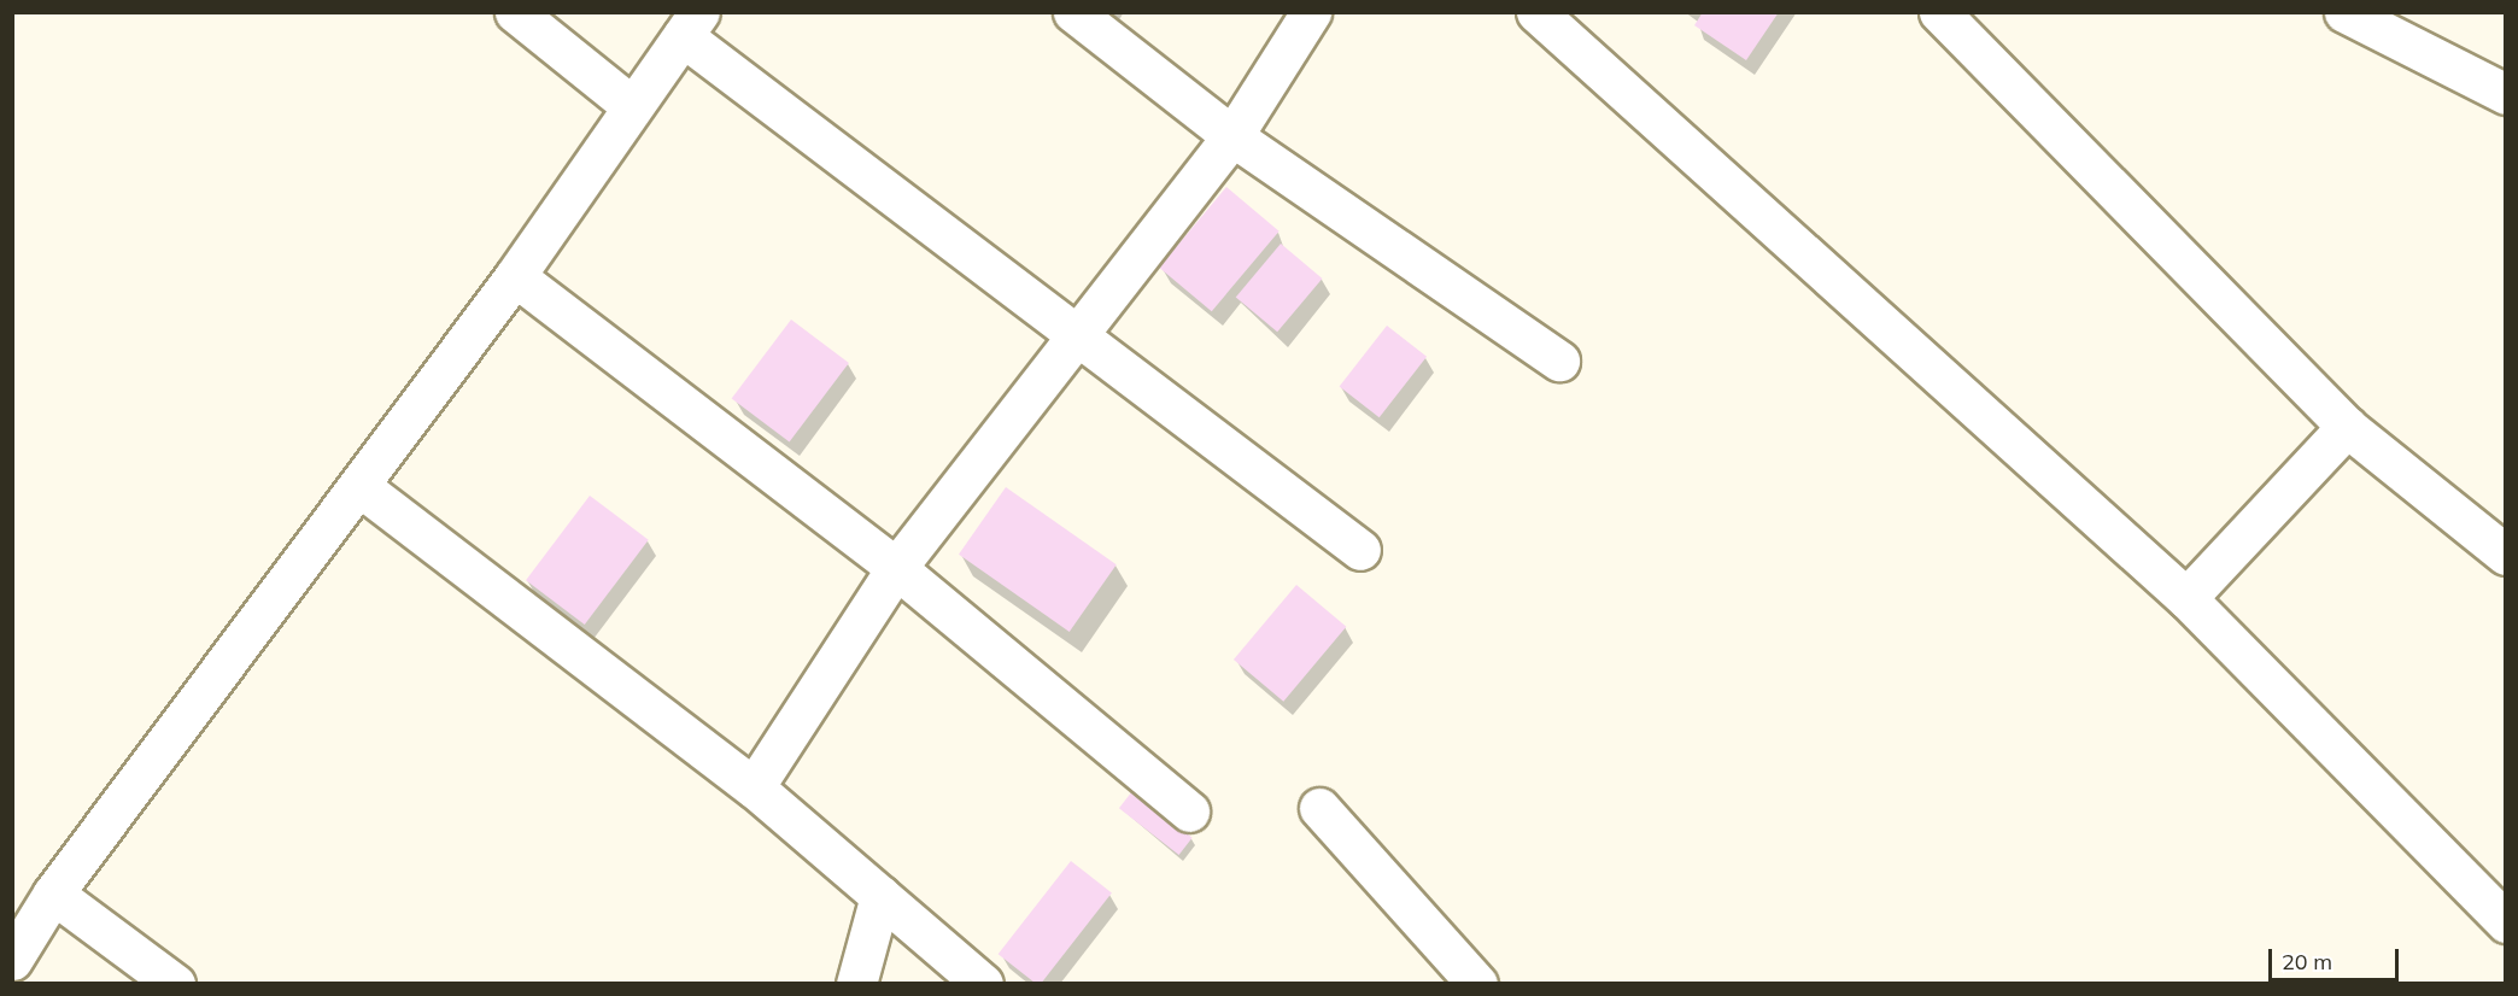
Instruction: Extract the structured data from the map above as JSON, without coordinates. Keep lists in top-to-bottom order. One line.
{"scale_bar":"20 m"}
